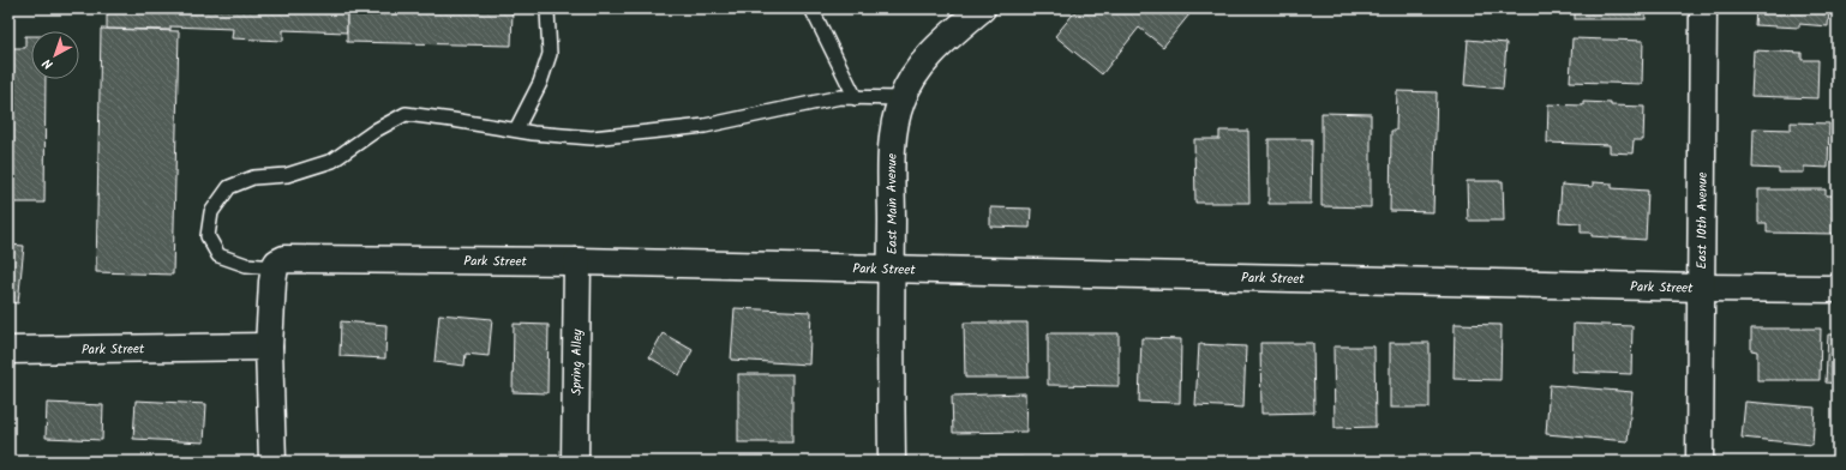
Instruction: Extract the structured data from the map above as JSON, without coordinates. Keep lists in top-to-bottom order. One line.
{"streets":{"street":["East Main Avenue","East 10th Avenue","Park Street","Spring Alley"]},"crossings":[["East Main Avenue","Park Street"],["East 10th Avenue","Park Street"],["Park Street","Spring Alley"]],"north":"bottom left"}
